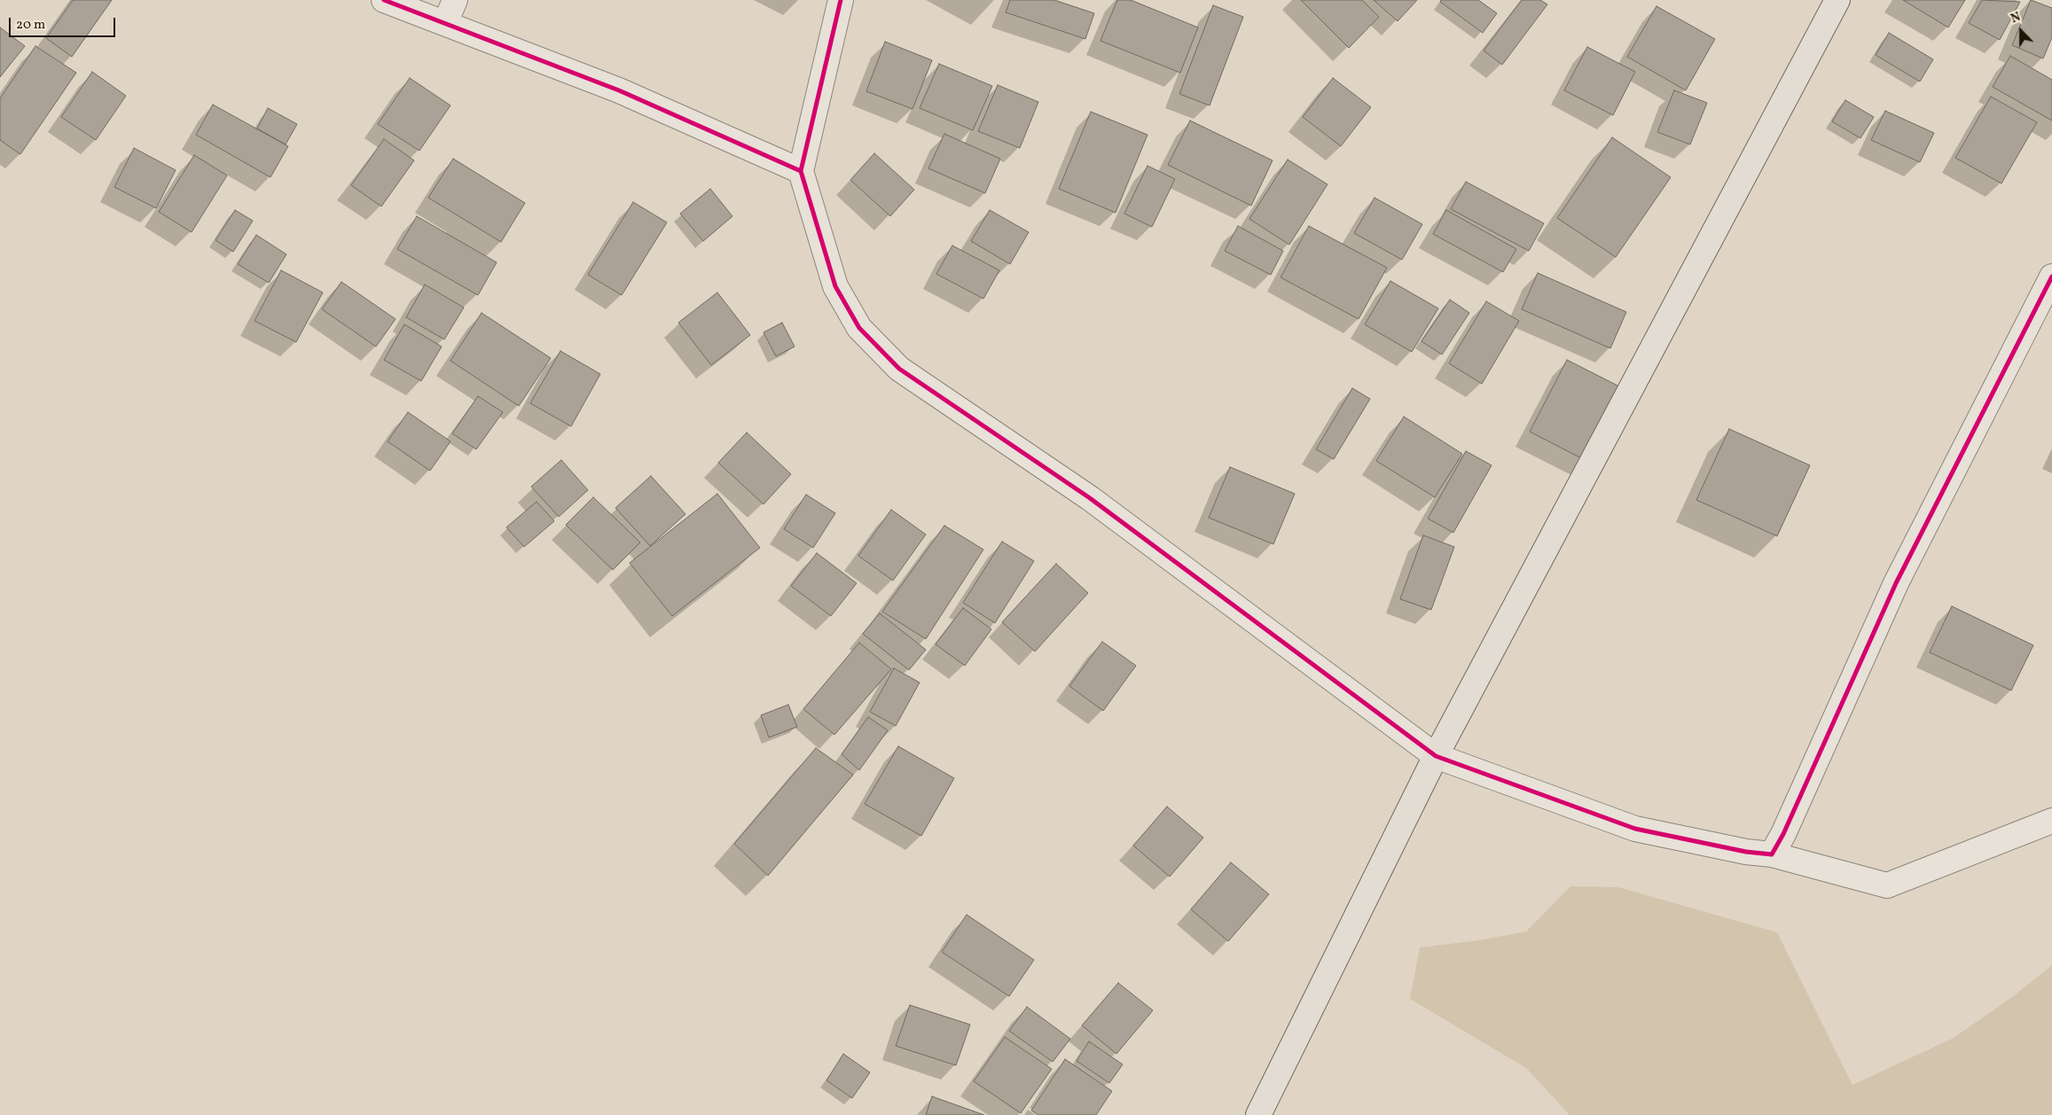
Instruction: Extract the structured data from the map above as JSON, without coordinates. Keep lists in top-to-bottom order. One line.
{"scale_bar":"20 m","north":"top"}
